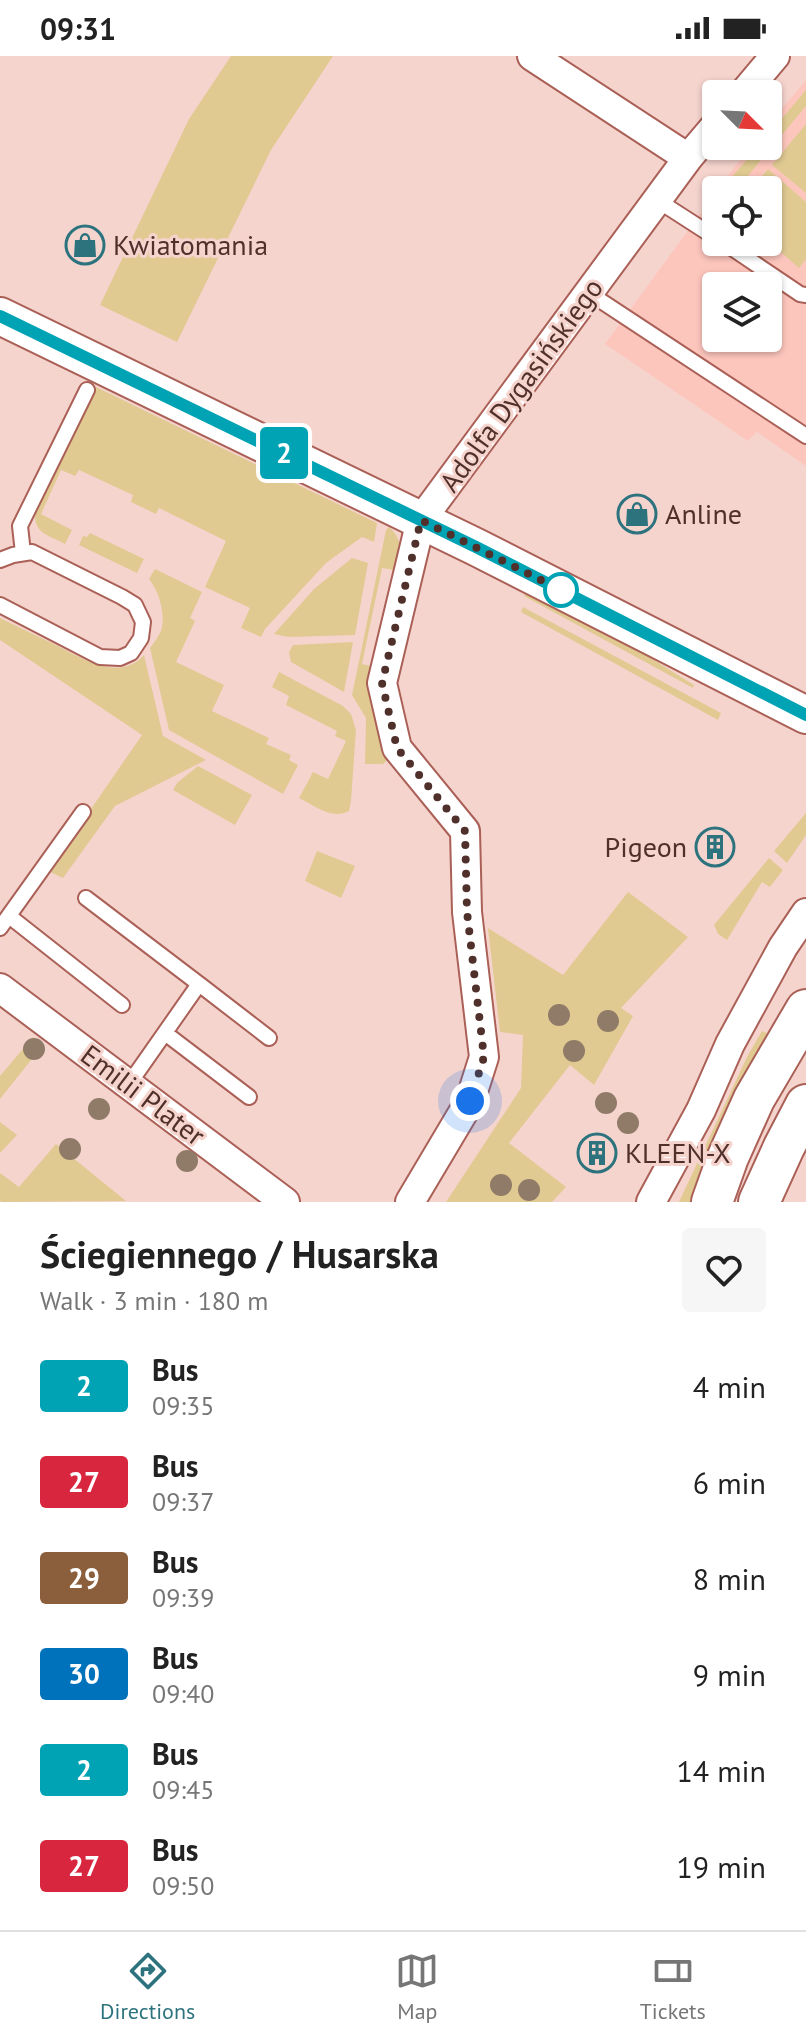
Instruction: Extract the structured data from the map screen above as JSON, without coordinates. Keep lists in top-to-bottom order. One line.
{"streets":{"street":["Adolfa Dygasińskiego","Emilii Plater"]},"places":{"shop":["Kwiatomania","Anline"],"building":["Pigeon","KLEEN-X"]},"lines":["bus line 2"],"north":"bottom right","page":{"status":"09:31","on_map":"2","heading":["Ściegiennego / Husarska","Walk · 3 min · 180 m"],"list":[{"mark":"2","name":"Bus","note":"09:35","value":"4 min"},{"mark":"27","name":"Bus","note":"09:37","value":"6 min"},{"mark":"29","name":"Bus","note":"09:39","value":"8 min"},{"mark":"30","name":"Bus","note":"09:40","value":"9 min"},{"mark":"2","name":"Bus","note":"09:45","value":"14 min"},{"mark":"27","name":"Bus","note":"09:50","value":"19 min"}],"tabs":["Directions","Map","Tickets"]}}
